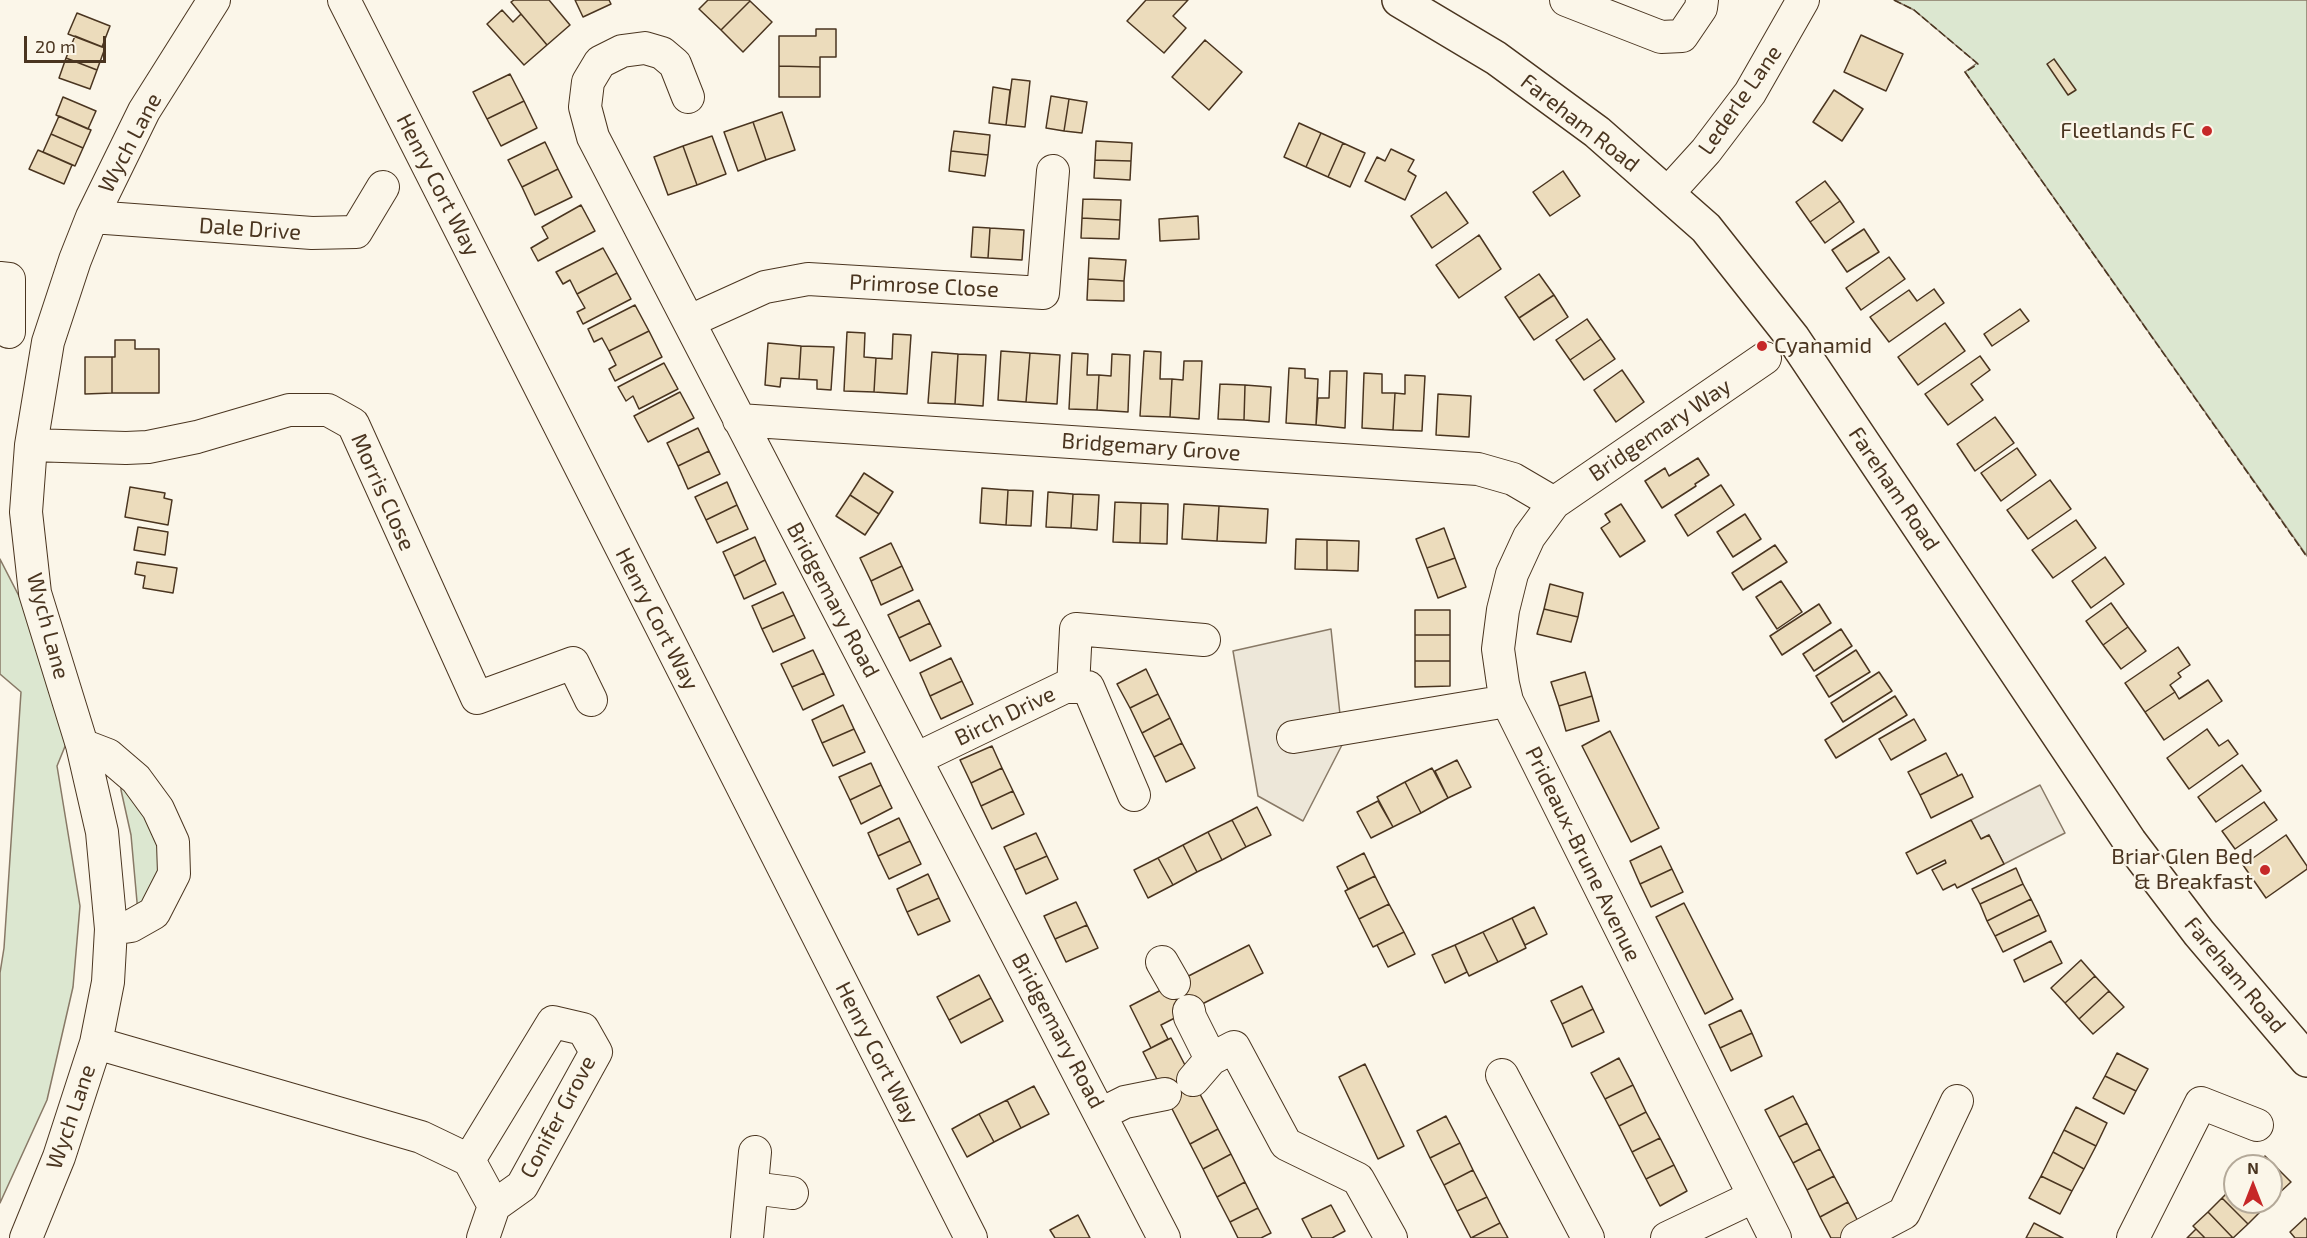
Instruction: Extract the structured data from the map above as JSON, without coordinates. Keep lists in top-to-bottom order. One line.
{"streets":{"main road":["Fareham Road"],"street":["Lederle Lane","Wych Lane","Henry Cort Way","Dale Drive","Primrose Close","Bridgemary Way","Bridgemary Grove","Morris Close","Bridgemary Road","Birch Drive","Prideaux-Brune Avenue","Conifer Grove"]},"crossings":[["Lederle Lane","Fareham Road"],["Wych Lane","Dale Drive"],["Wych Lane","Morris Close"],["Primrose Close","Bridgemary Road"],["Bridgemary Way","Bridgemary Grove"],["Bridgemary Way","Prideaux-Brune Avenue"],["Bridgemary Grove","Bridgemary Road"],["Bridgemary Grove","Prideaux-Brune Avenue"],["Bridgemary Road","Birch Drive"]],"places":["Fleetlands FC","Cyanamid","Briar Glen Bed & Breakfast"],"scale_bar":"20 m","north":"top"}
